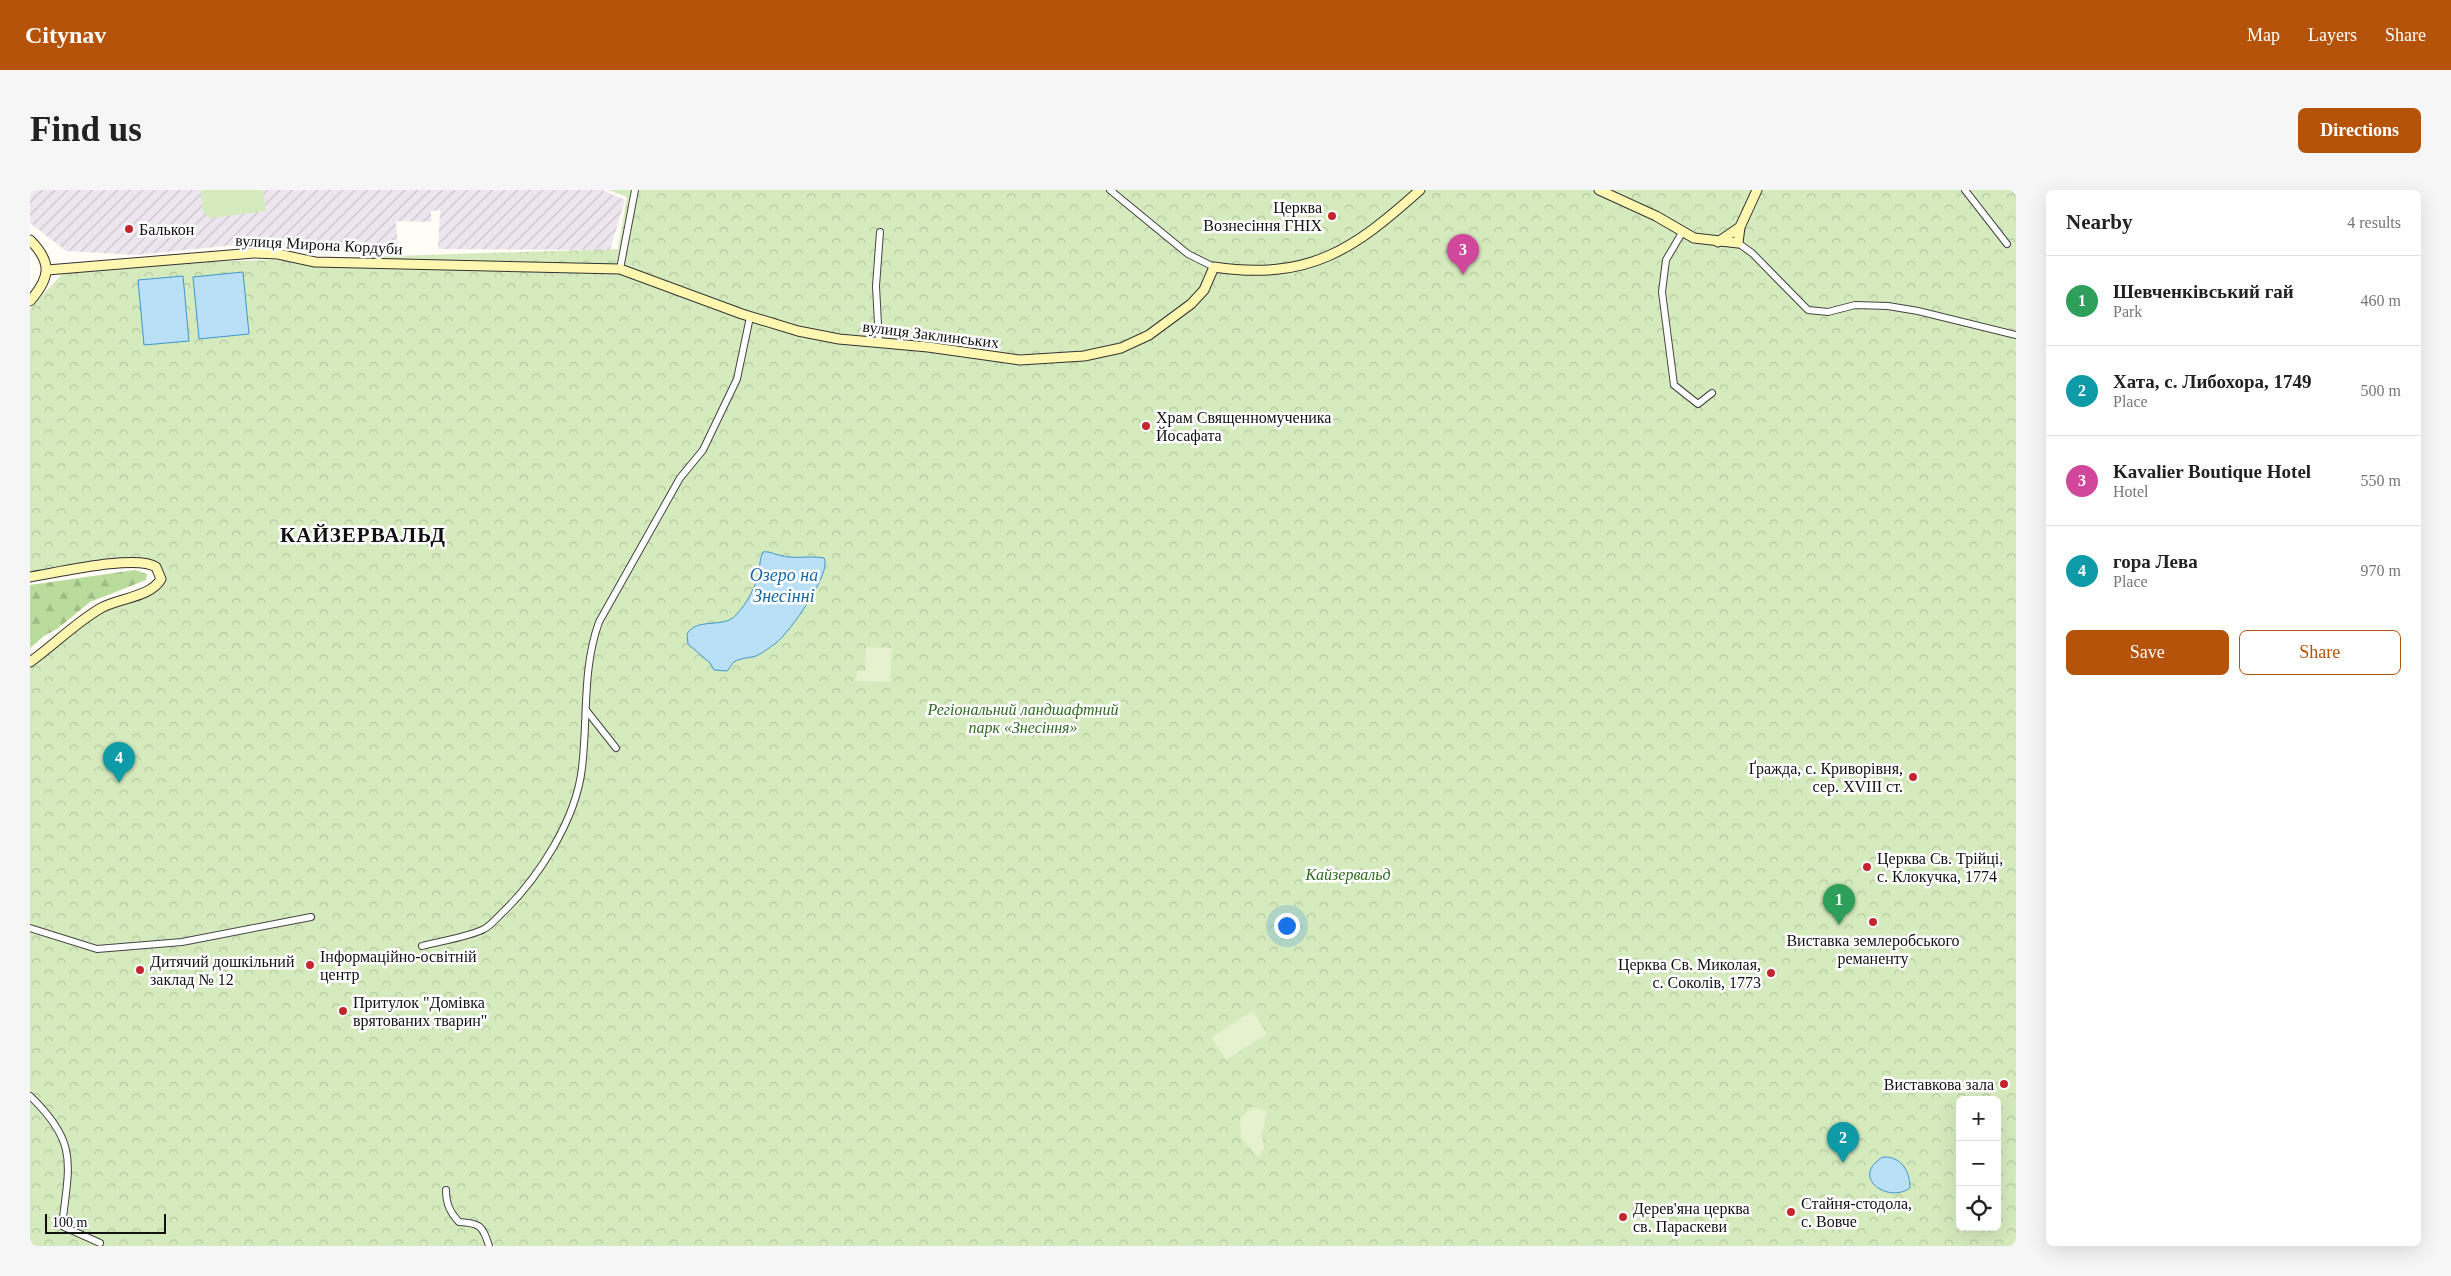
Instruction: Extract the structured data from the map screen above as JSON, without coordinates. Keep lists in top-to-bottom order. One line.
{"streets":{"street":["вулиця Мирона Кордуби","вулиця Заклинських"]},"crossings":[["вулиця Мирона Кордуби","вулиця Заклинських"]],"districts":["КАЙЗЕРВАЛЬД"],"water":["Озеро на Знесінні"],"parks":["Регіональний ландшафтний парк «Знесіння»","Кайзервальд"],"places":["Церква Вознесіння ГНІХ","Балькон","Храм Священномученика Йосафата","Ґражда, с. Криворівня, сер. XVIII ст.","Церква Св. Трійці, с. Клокучка, 1774","Виставка землеробського реманенту","Інформаційно-освітній центр","Дитячий дошкільний заклад № 12","Церква Св. Миколая, с. Соколів, 1773","Притулок \"Домівка врятованих тварин\"","Виставкова зала","Стайня-стодола, с. Вовче","Дерев'яна церква св. Параскеви"],"scale_bar":"100 m","page":{"header":"Citynav","nav":["Map","Layers","Share"],"buttons":["Directions",["Save","Share"]],"title":"Find us","heading":["Nearby","4 results"],"pins":["3","4","1","2"],"list":[{"mark":"1","name":"Шевченківський гай","note":"Park","value":"460 m"},{"mark":"2","name":"Хата, с. Либохора, 1749","note":"Place","value":"500 m"},{"mark":"3","name":"Kavalier Boutique Hotel","note":"Hotel","value":"550 m"},{"mark":"4","name":"гора Лева","note":"Place","value":"970 m"}],"map_buttons":["+","−"],"scale":"100 m"}}
